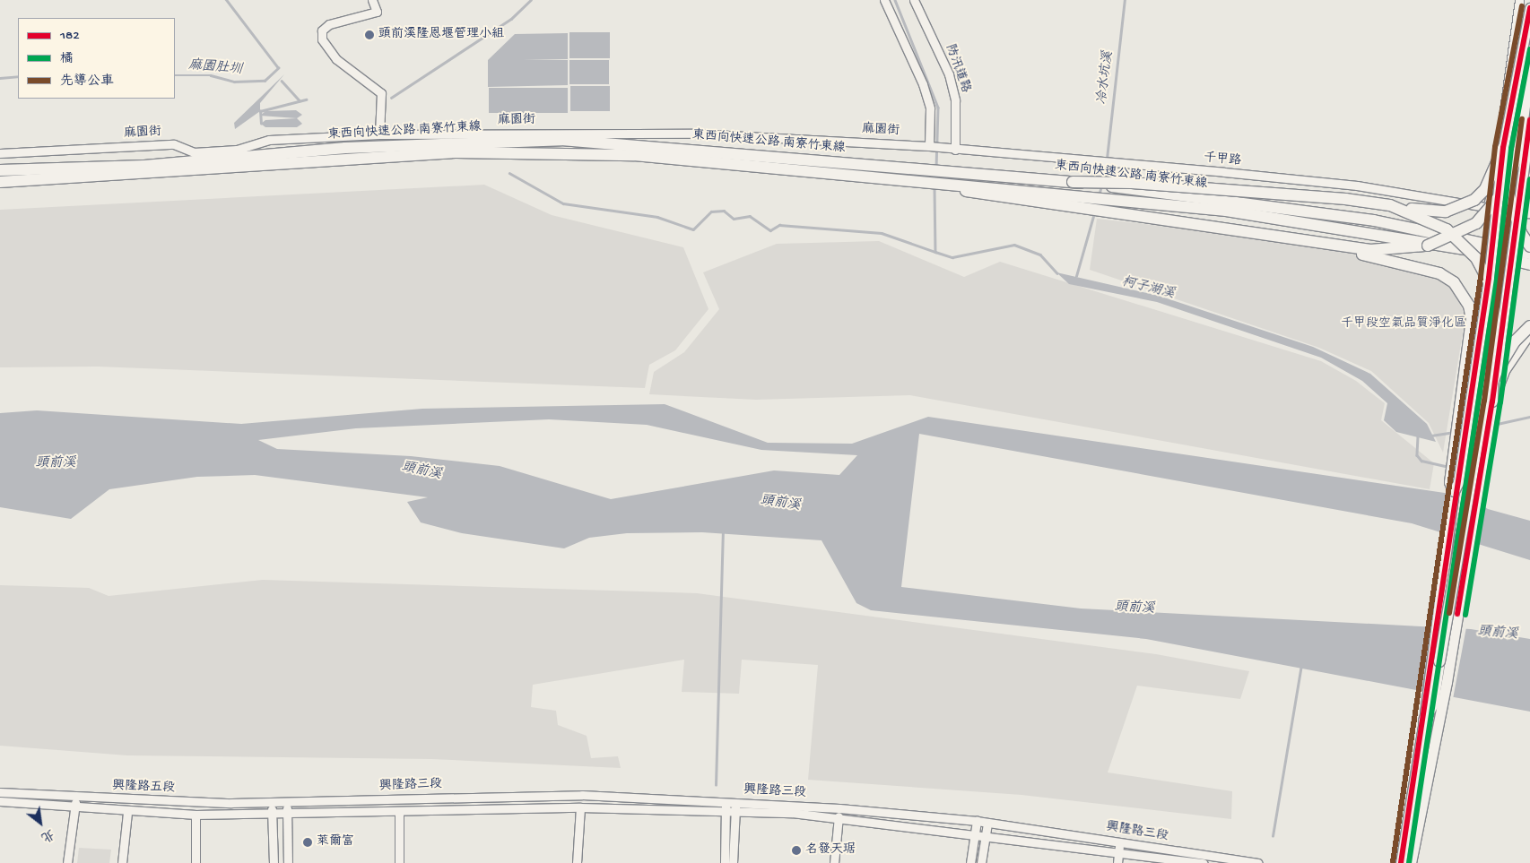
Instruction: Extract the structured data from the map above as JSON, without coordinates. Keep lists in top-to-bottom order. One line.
{"streets":{"highway":["東西向快速公路 南寮竹東線"],"street":["防汛道路","麻園街","千甲路","興隆路三段","興隆路五段"]},"crossings":[["防汛道路","麻園街"],["防汛道路","千甲路"],["麻園街","千甲路"],["興隆路三段","興隆路五段"]],"water":["麻園肚圳","冷水坑溪","柯子湖溪","頭前溪"],"parks":["千甲段空氣品質淨化區"],"places":["頭前溪隆恩堰管理小組","萊爾富","名發天琚"],"lines":["transit line 先導公車","transit line 182","transit line 橘"],"legend":["182","橘","先導公車"],"north":"bottom right"}
